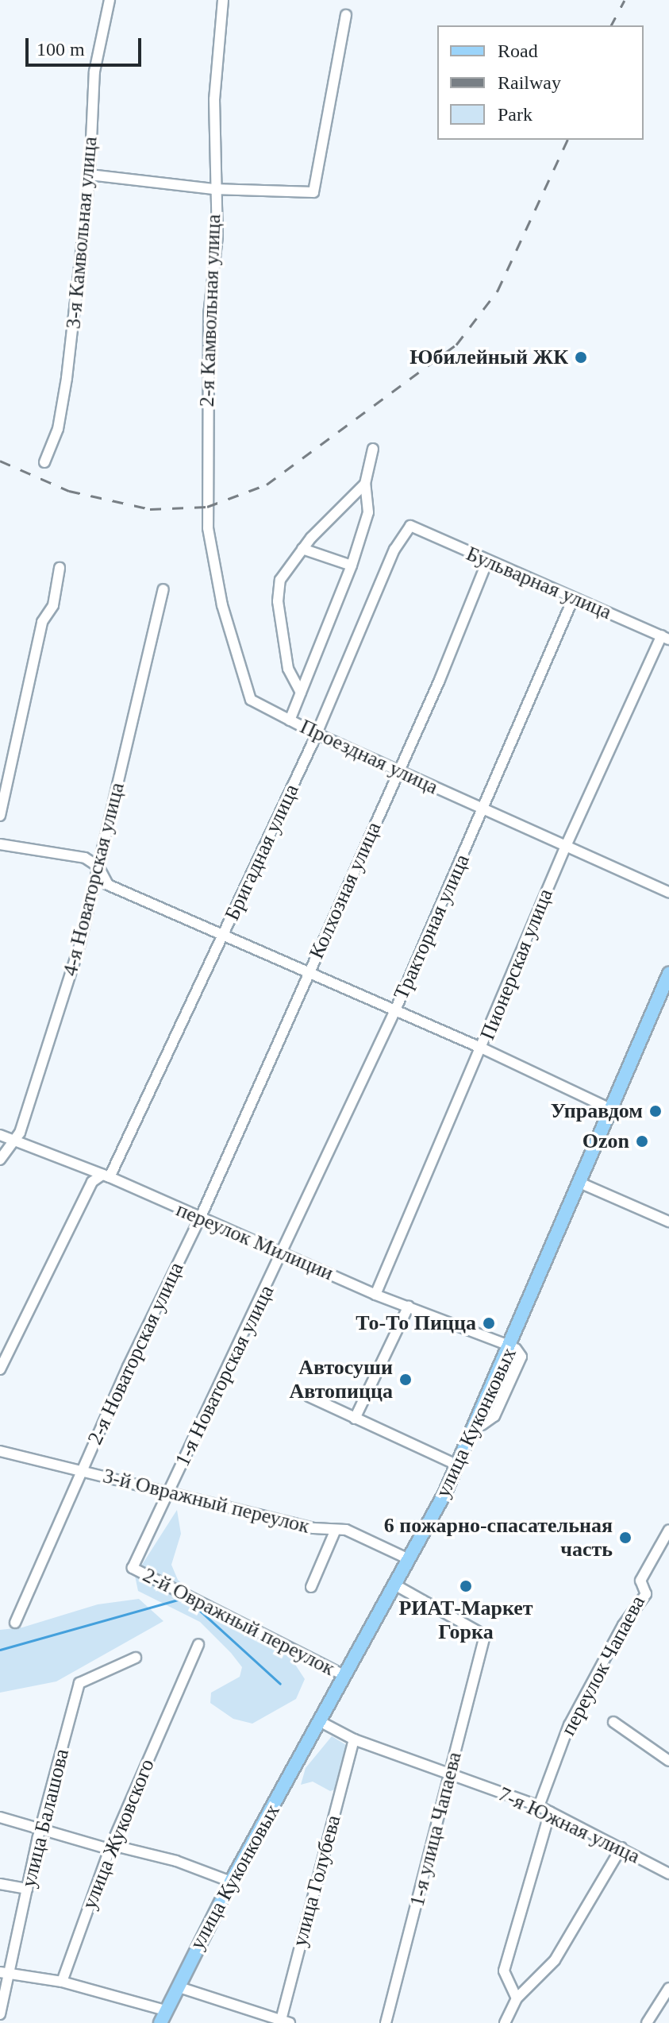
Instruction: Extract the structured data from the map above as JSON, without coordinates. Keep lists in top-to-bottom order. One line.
{"streets":{"main road":["улица Куконковых"],"street":["3-я Камвольная улица","2-я Камвольная улица","Бульварная улица","Проездная улица","Бригадная улица","4-я Новаторская улица","Колхозная улица","Тракторная улица","Пионерская улица","переулок Милиции","2-я Новаторская улица","1-я Новаторская улица","3-й Овражный переулок","2-й Овражный переулок","переулок Чапаева","улица Балашова","7-я Южная улица","1-я улица Чапаева","улица Жуковского","улица Голубева"]},"crossings":[["2-я Камвольная улица","Проездная улица"],["Бульварная улица","Бригадная улица"],["Бульварная улица","Колхозная улица"],["Бульварная улица","Тракторная улица"],["Бульварная улица","Пионерская улица"],["Проездная улица","Бригадная улица"],["Проездная улица","Колхозная улица"],["Проездная улица","Тракторная улица"],["Проездная улица","Пионерская улица"],["Бригадная улица","переулок Милиции"],["4-я Новаторская улица","переулок Милиции"],["Колхозная улица","переулок Милиции"],["Колхозная улица","2-я Новаторская улица"],["Тракторная улица","переулок Милиции"],["Тракторная улица","1-я Новаторская улица"],["Пионерская улица","переулок Милиции"],["переулок Милиции","2-я Новаторская улица"],["переулок Милиции","1-я Новаторская улица"],["переулок Милиции","улица Куконковых"],["2-я Новаторская улица","3-й Овражный переулок"],["1-я Новаторская улица","3-й Овражный переулок"],["1-я Новаторская улица","2-й Овражный переулок"],["улица Куконковых","3-й Овражный переулок"],["улица Куконковых","2-й Овражный переулок"],["улица Куконковых","7-я Южная улица"],["улица Куконковых","1-я улица Чапаева"],["переулок Чапаева","7-я Южная улица"],["7-я Южная улица","1-я улица Чапаева"],["7-я Южная улица","улица Голубева"]],"places":["Юбилейный ЖК","Управдом","Ozon","То-То Пицца","Автосуши Автопицца","6 пожарно-спасательная часть","РИАТ-Маркет Горка"],"legend":["Road","Railway","Park"],"scale_bar":"100 m"}
